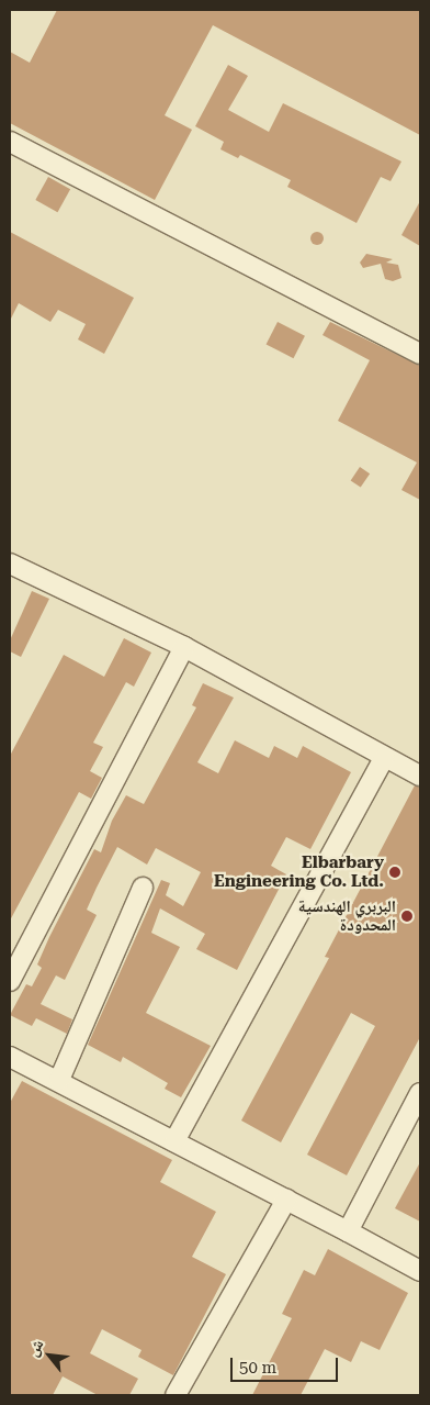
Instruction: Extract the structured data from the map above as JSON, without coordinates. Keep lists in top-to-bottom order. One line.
{"places":["Elbarbary Engineering Co. Ltd.","البربري الهندسية المحدودة"],"scale_bar":"50 m","north":"top left"}
